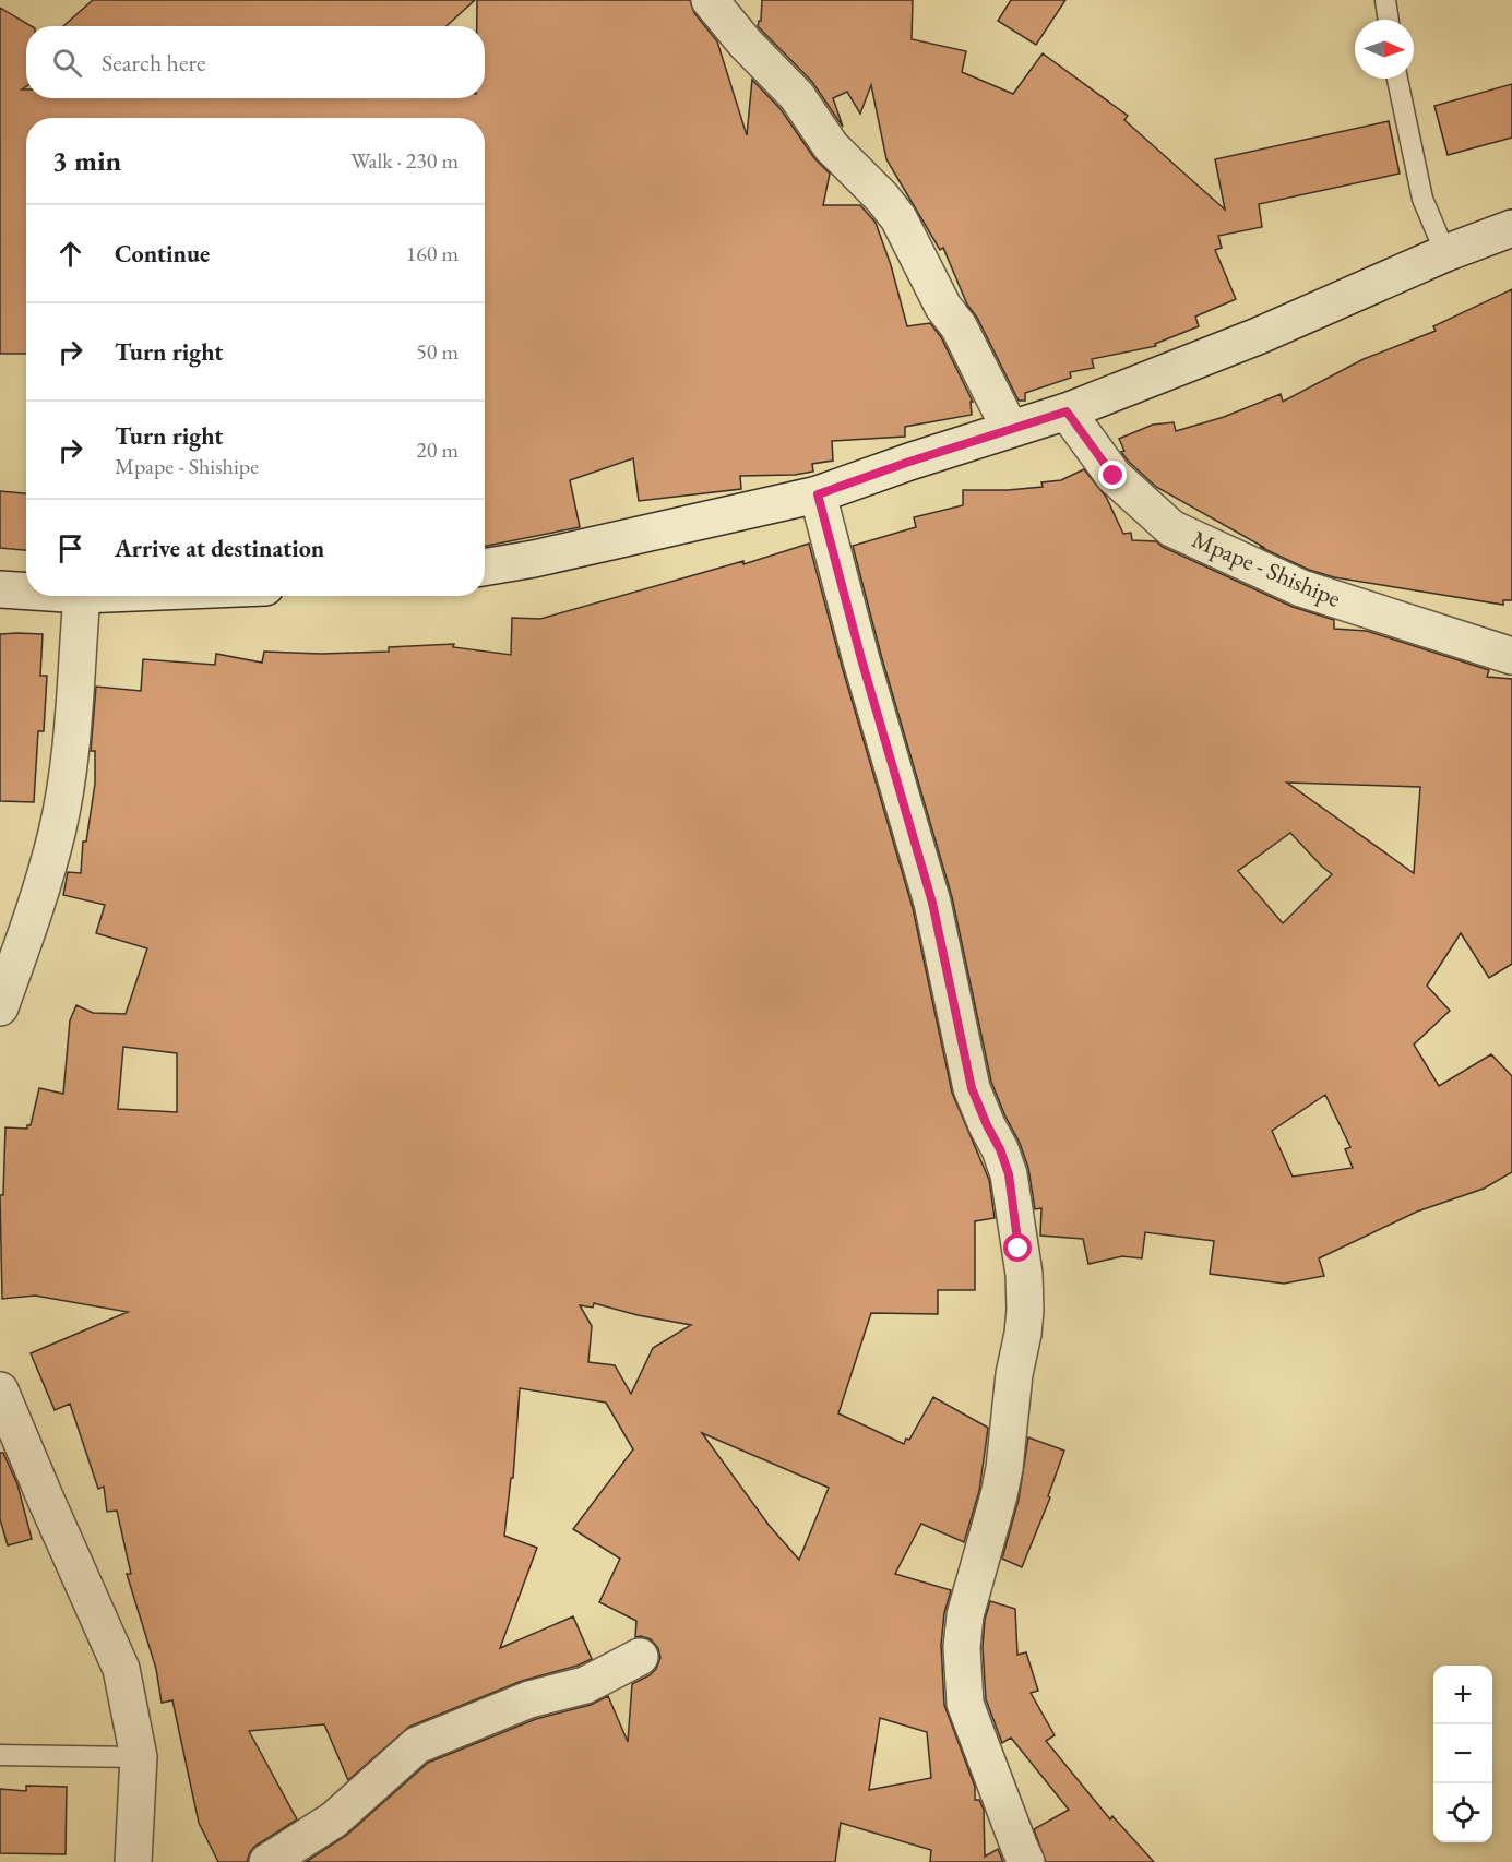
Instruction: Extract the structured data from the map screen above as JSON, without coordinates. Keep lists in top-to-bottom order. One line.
{"streets":{"street":["Mpape - Shishipe"]},"north":"right","page":{"search":"Search here","heading":["3 min","Walk · 230 m"],"list":[["Continue","160 m"],["Turn right","50 m"],["Turn right","Mpape - Shishipe","20 m"],"Arrive at destination"],"map_buttons":["+","−"]}}
